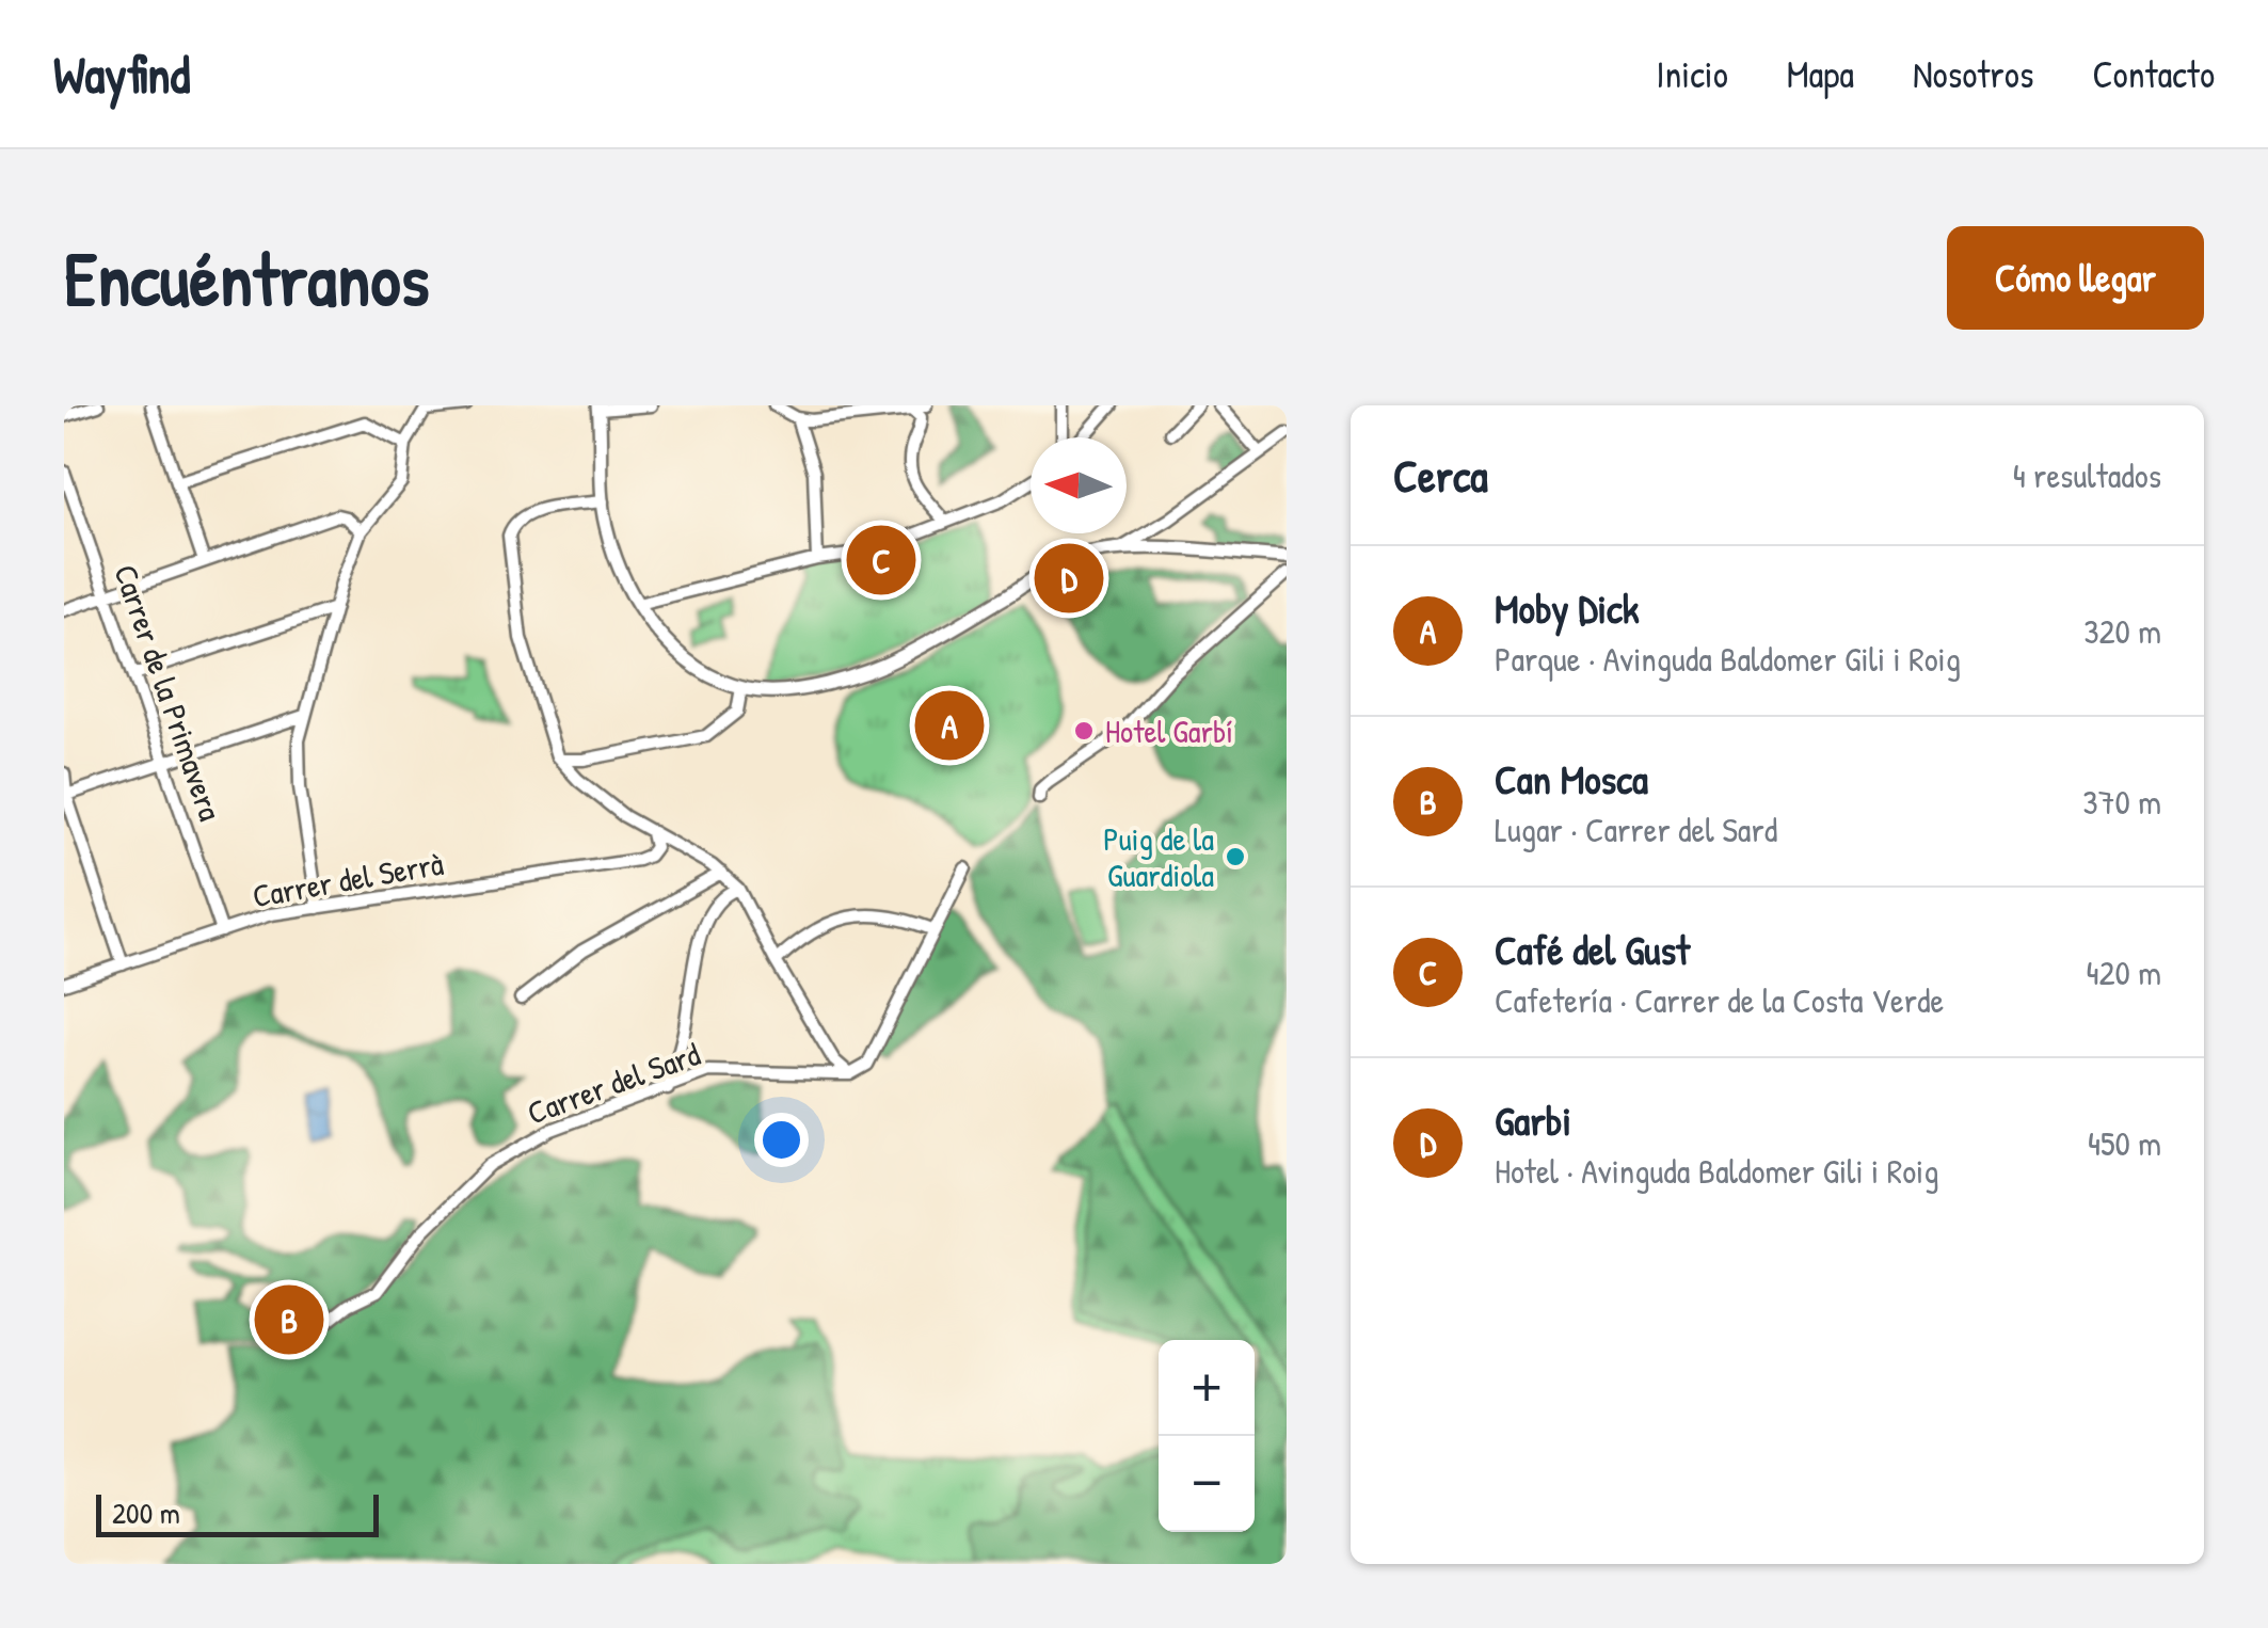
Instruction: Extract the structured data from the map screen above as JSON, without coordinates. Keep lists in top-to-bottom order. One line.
{"streets":{"street":["Carrer de la Primavera","Carrer del Serrà","Carrer del Sard"]},"crossings":[["Carrer de la Primavera","Carrer del Serrà"]],"places":["Hotel Garbí","Puig de la Guardiola"],"scale_bar":"200 m","north":"left","page":{"header":"Wayfind","nav":["Inicio","Mapa","Nosotros","Contacto"],"buttons":"Cómo llegar","title":"Encuéntranos","heading":["Cerca","4 resultados"],"pins":["C","D","A","B"],"list":[{"mark":"A","name":"Moby Dick","note":"Parque · Avinguda Baldomer Gili i Roig","value":"320 m"},{"mark":"B","name":"Can Mosca","note":"Lugar · Carrer del Sard","value":"370 m"},{"mark":"C","name":"Café del Gust","note":"Cafetería · Carrer de la Costa Verde","value":"420 m"},{"mark":"D","name":"Garbi","note":"Hotel · Avinguda Baldomer Gili i Roig","value":"450 m"}],"map_buttons":["+","−"],"scale":"200 m"}}
